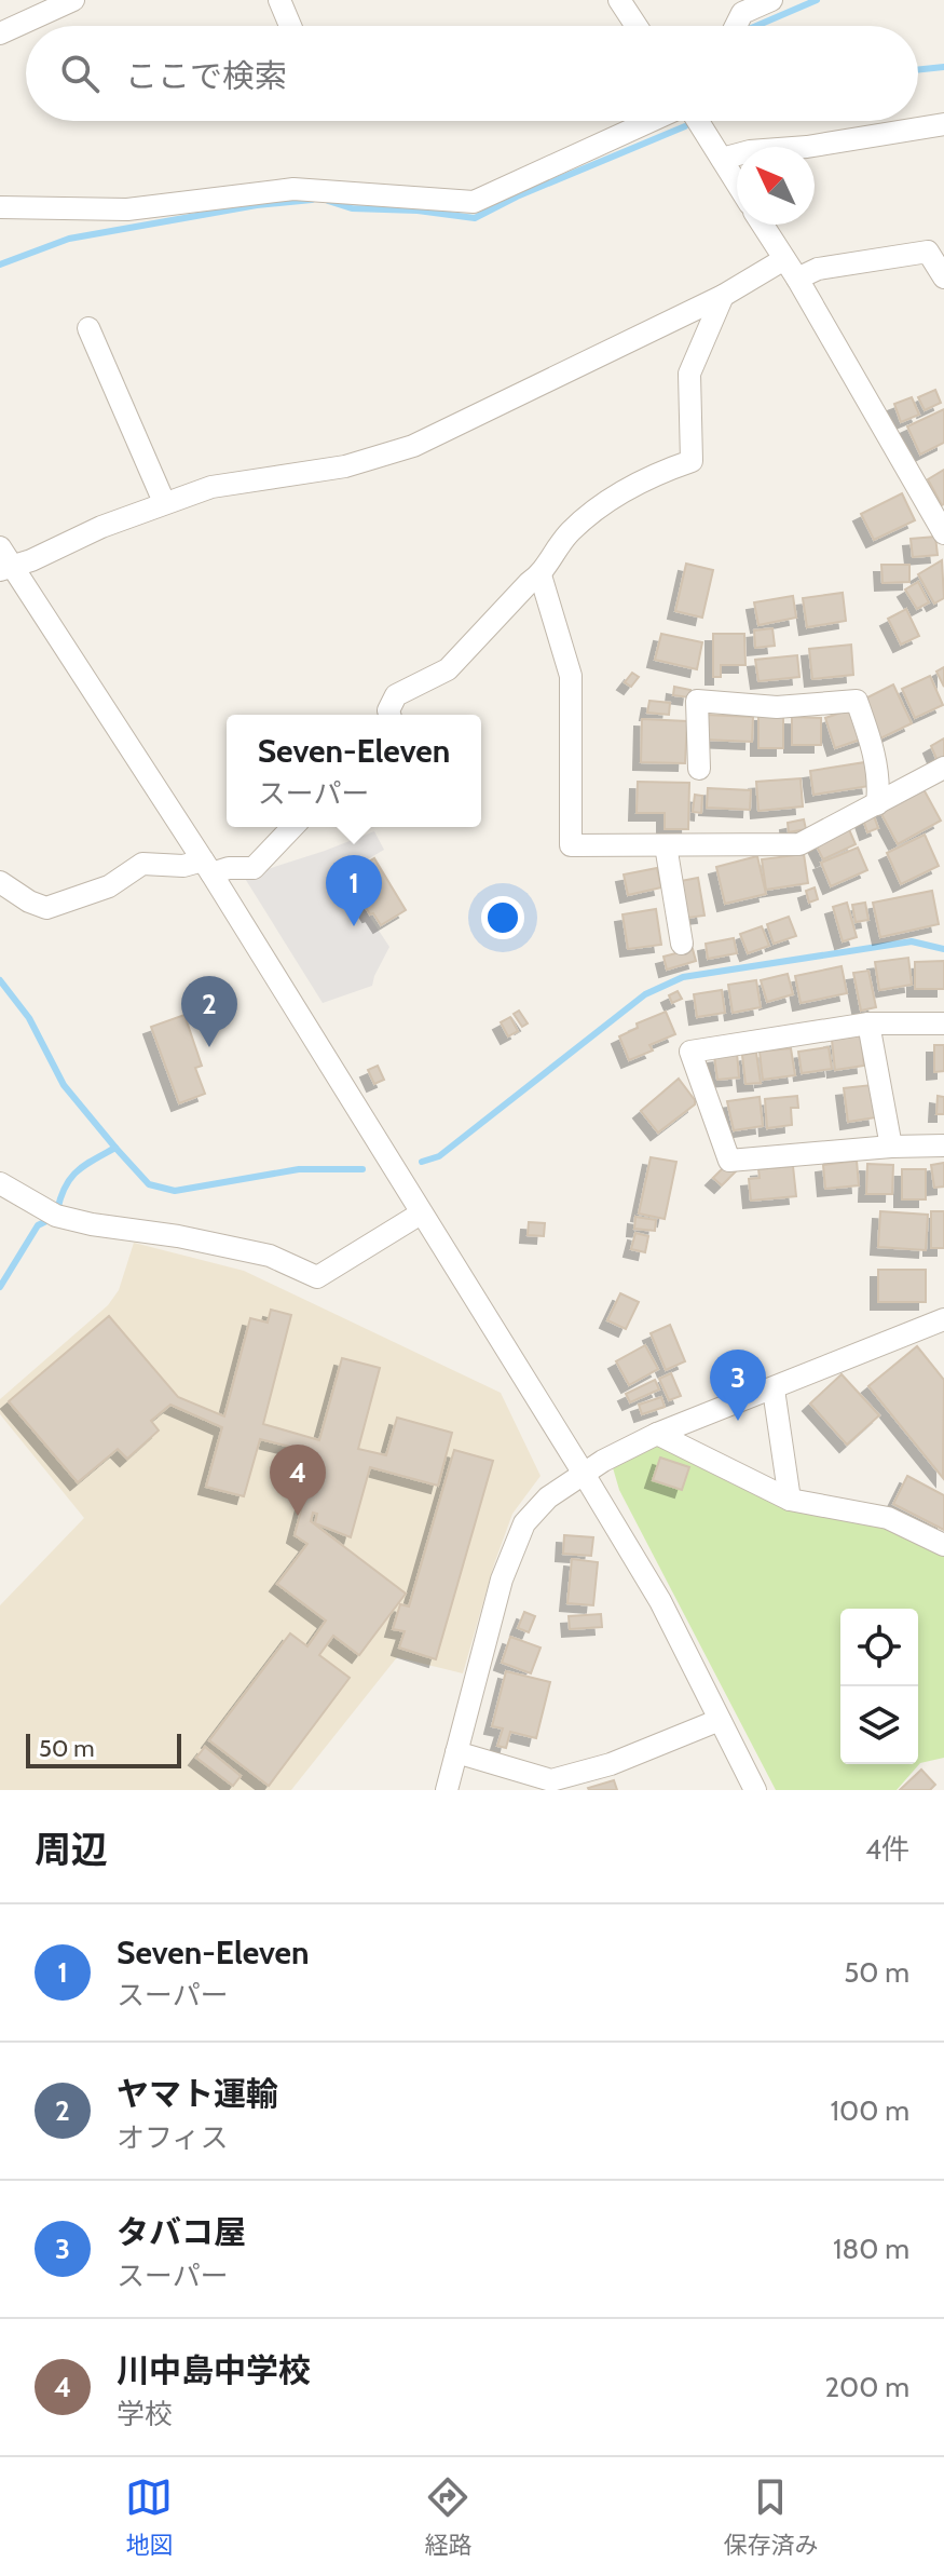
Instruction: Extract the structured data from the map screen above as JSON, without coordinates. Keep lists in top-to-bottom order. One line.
{"scale_bar":"50 m","north":"top left","page":{"search":"ここで検索","popup":["Seven-Eleven","スーパー"],"pins":["1","2","3","4"],"scale":"50 m","heading":["周辺","4件"],"list":[{"mark":"1","name":"Seven-Eleven","note":"スーパー","value":"50 m"},{"mark":"2","name":"ヤマト運輸","note":"オフィス","value":"100 m"},{"mark":"3","name":"タバコ屋","note":"スーパー","value":"180 m"},{"mark":"4","name":"川中島中学校","note":"学校","value":"200 m"}],"nav":["地図","経路","保存済み"]}}
